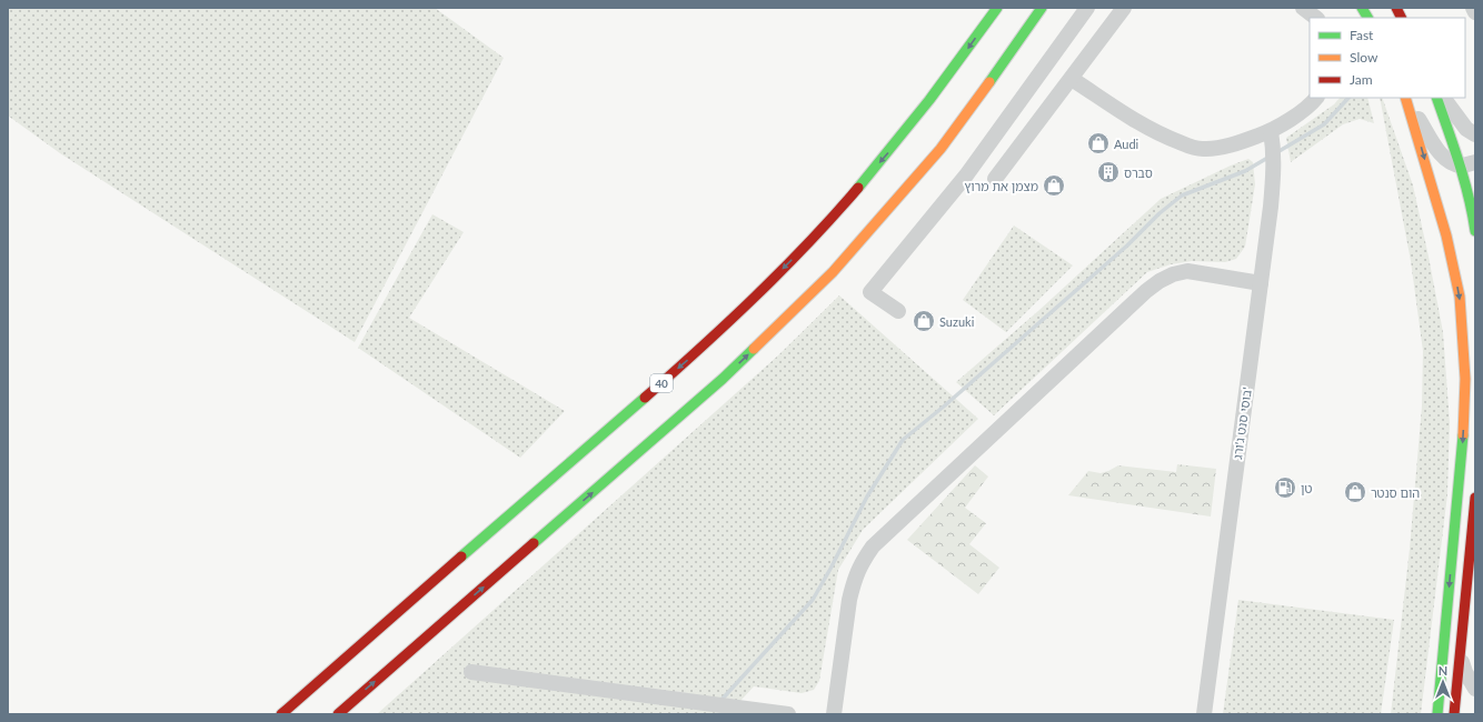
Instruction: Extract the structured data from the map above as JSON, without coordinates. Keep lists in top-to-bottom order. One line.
{"streets":{"main road":["40"],"street":["בוסי סנט ג'ורג'"]},"places":{"shop":["Audi","מצמן את מרוץ","Suzuki","הום סנטר"],"building":["סברס"],"fuel station":["טן"]},"legend":["Fast","Slow","Jam"],"north":"top"}
